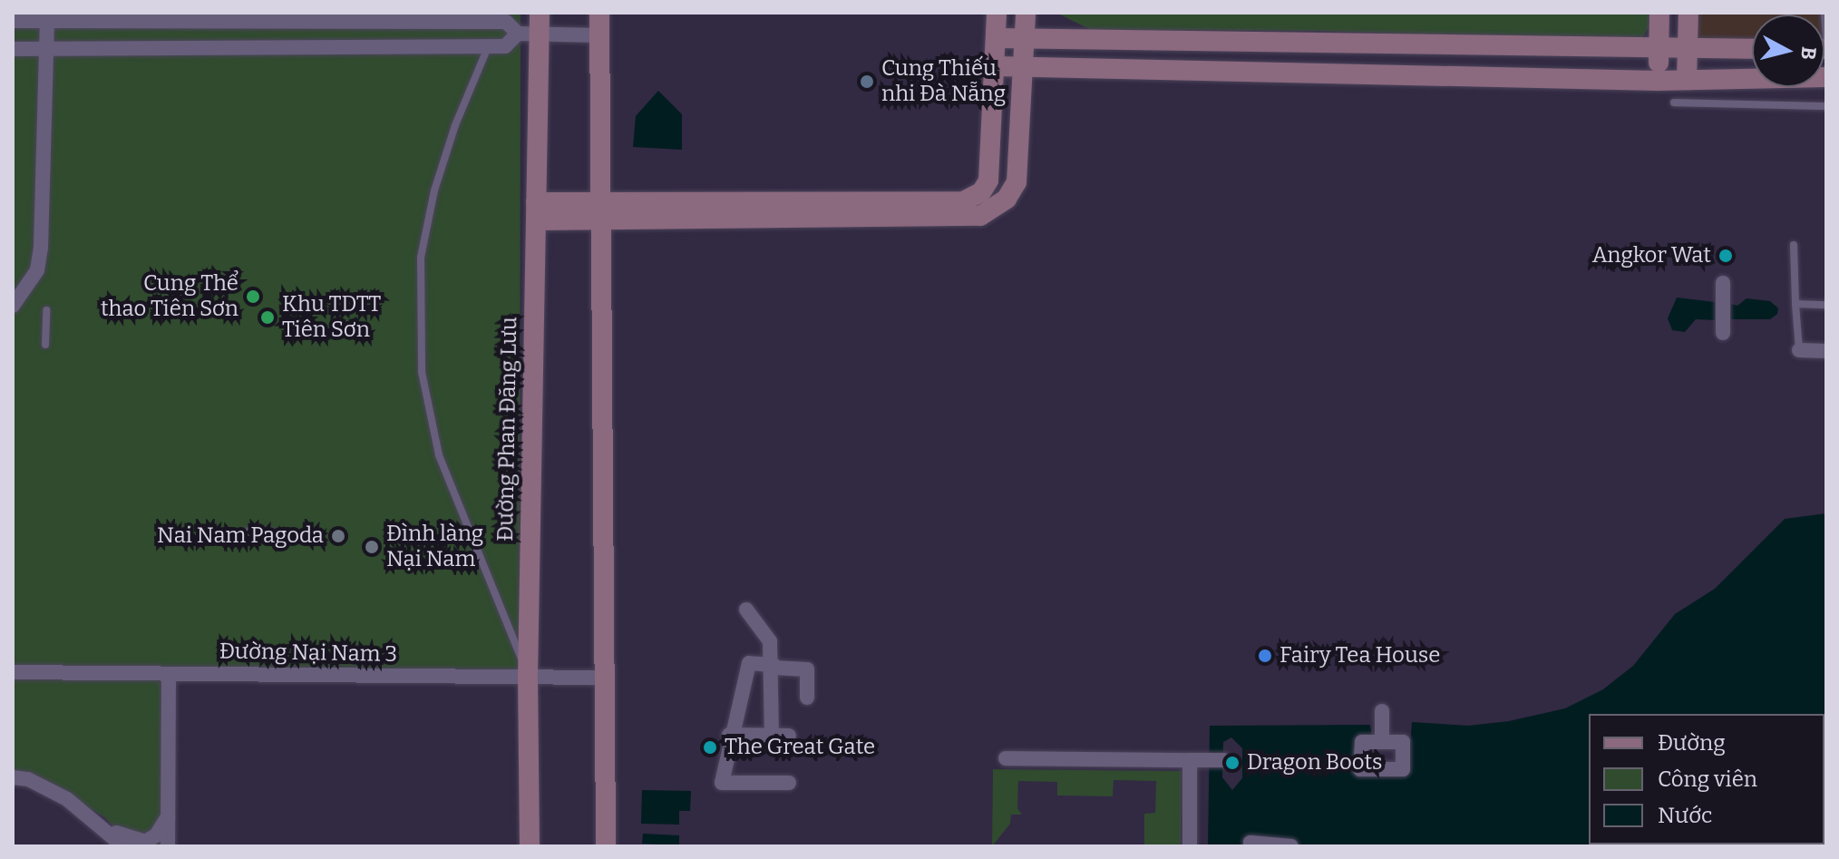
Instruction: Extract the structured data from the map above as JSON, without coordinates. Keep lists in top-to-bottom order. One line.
{"streets":{"street":["Đường Phan Đăng Lưu","Đường Nại Nam 3"]},"crossings":[["Đường Phan Đăng Lưu","Đường Nại Nam 3"]],"places":["Cung Thiếu nhi Đà Nẵng","Angkor Wat","Cung Thể thao Tiên Sơn","Khu TDTT Tiên Sơn","Nai Nam Pagoda","Đình làng Nại Nam","Fairy Tea House","The Great Gate","Dragon Boots"],"legend":["Đường","Công viên","Nước"],"north":"right"}
